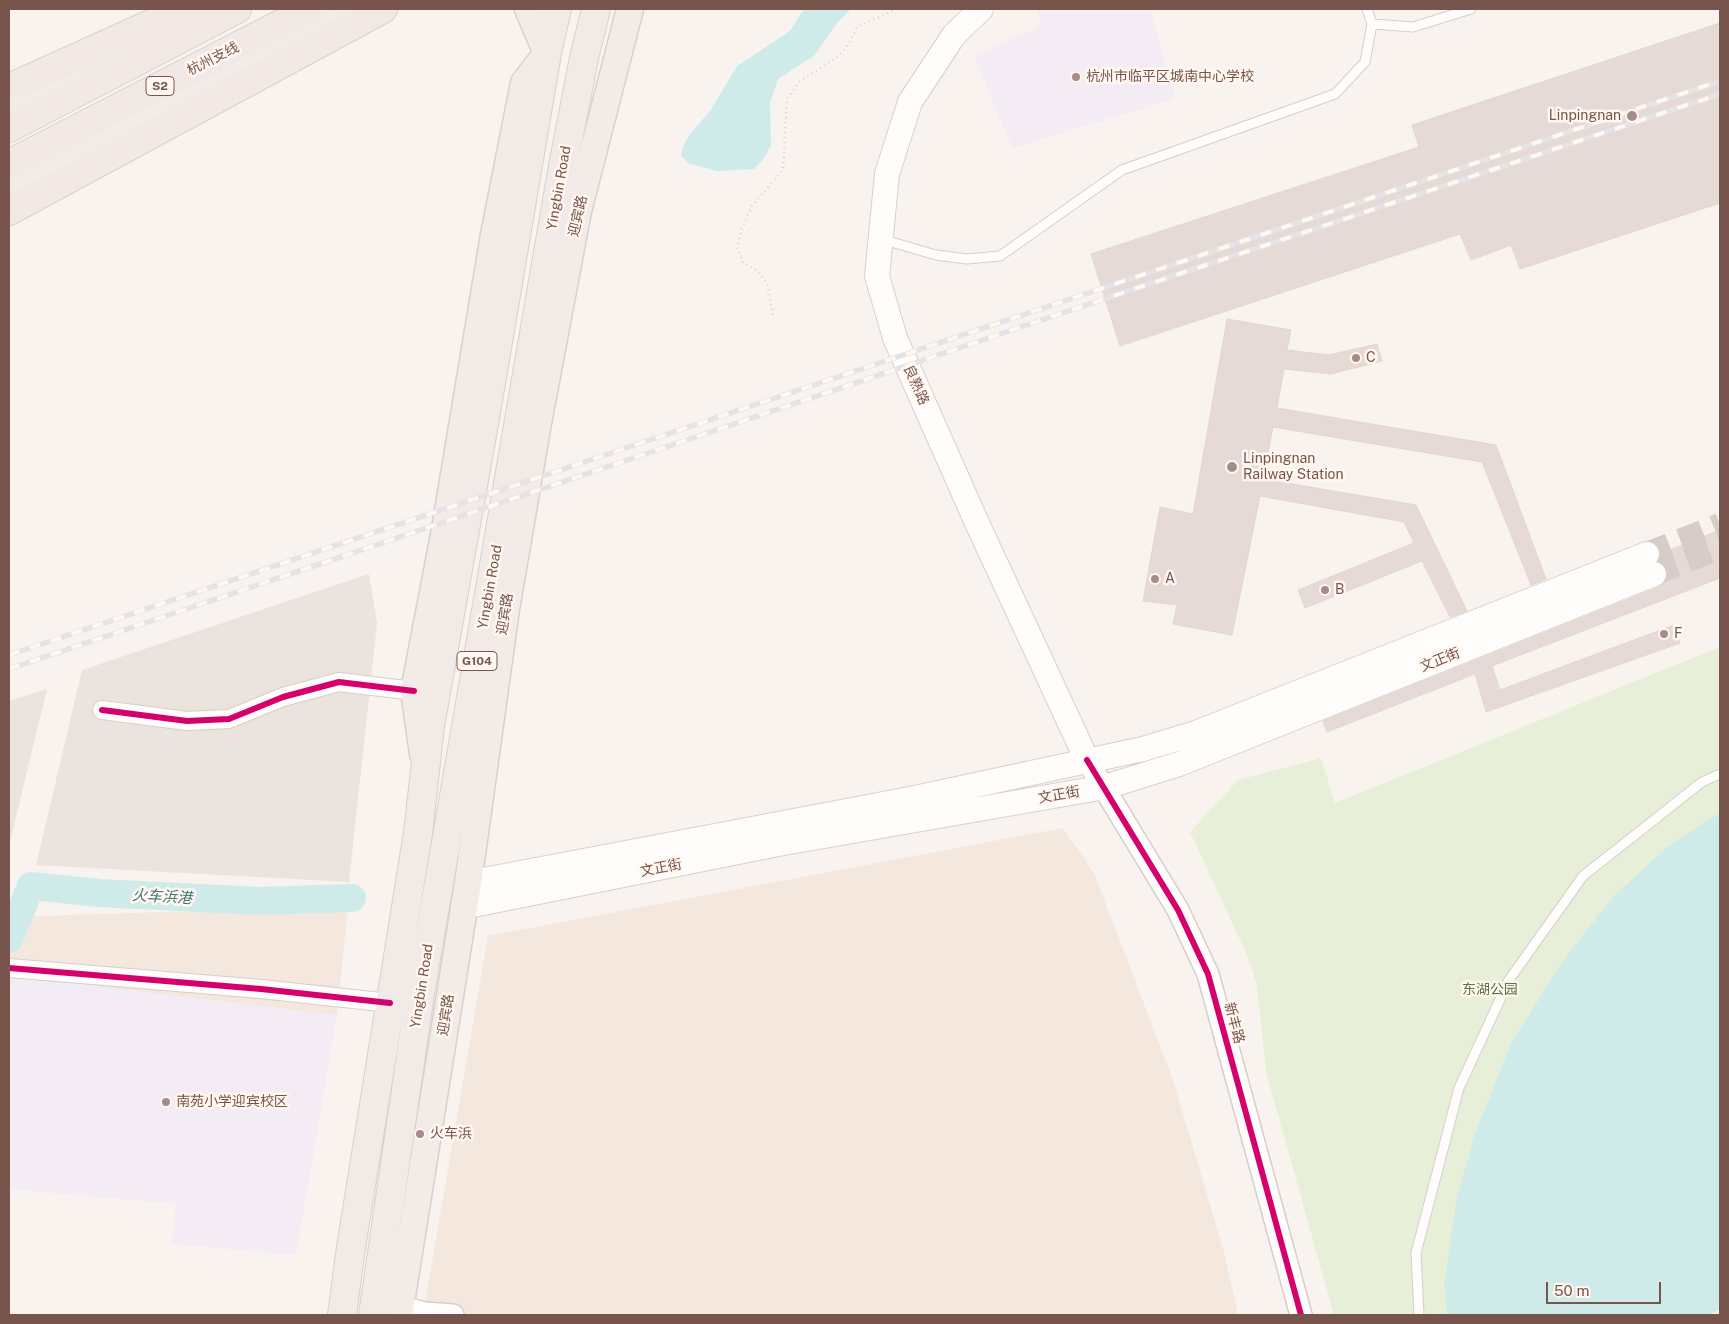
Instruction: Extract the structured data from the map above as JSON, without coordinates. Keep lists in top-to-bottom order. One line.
{"streets":{"highway":["杭州支线","S2","Yingbin Road","G104"],"main road":["迎宾路","良熟路","文正街"],"street":["新丰路"]},"crossings":[["迎宾路","文正街"],["良熟路","文正街"],["良熟路","新丰路"],["文正街","新丰路"]],"water":["火车浜港"],"parks":["东湖公园"],"places":["杭州市临平区城南中心学校","Linpingnan","C","Linpingnan Railway Station","A","B","F","南苑小学迎宾校区","火车浜"],"scale_bar":"50 m"}
